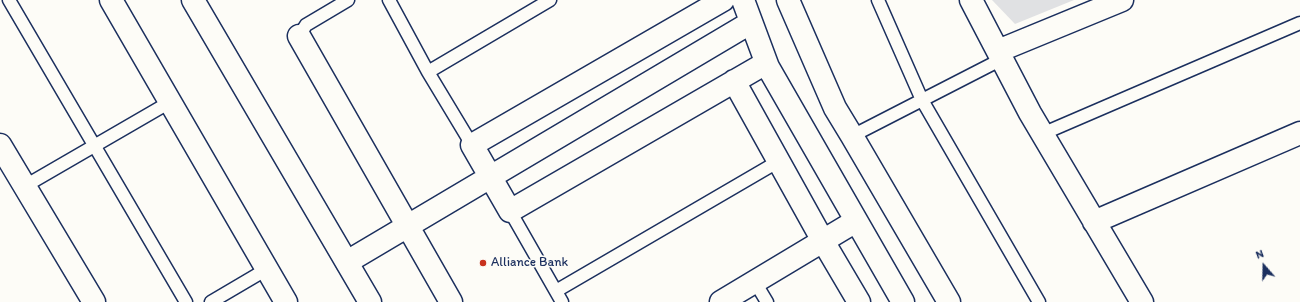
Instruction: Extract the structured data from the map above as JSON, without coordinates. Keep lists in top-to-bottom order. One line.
{"places":["Alliance Bank"],"north":"top"}
